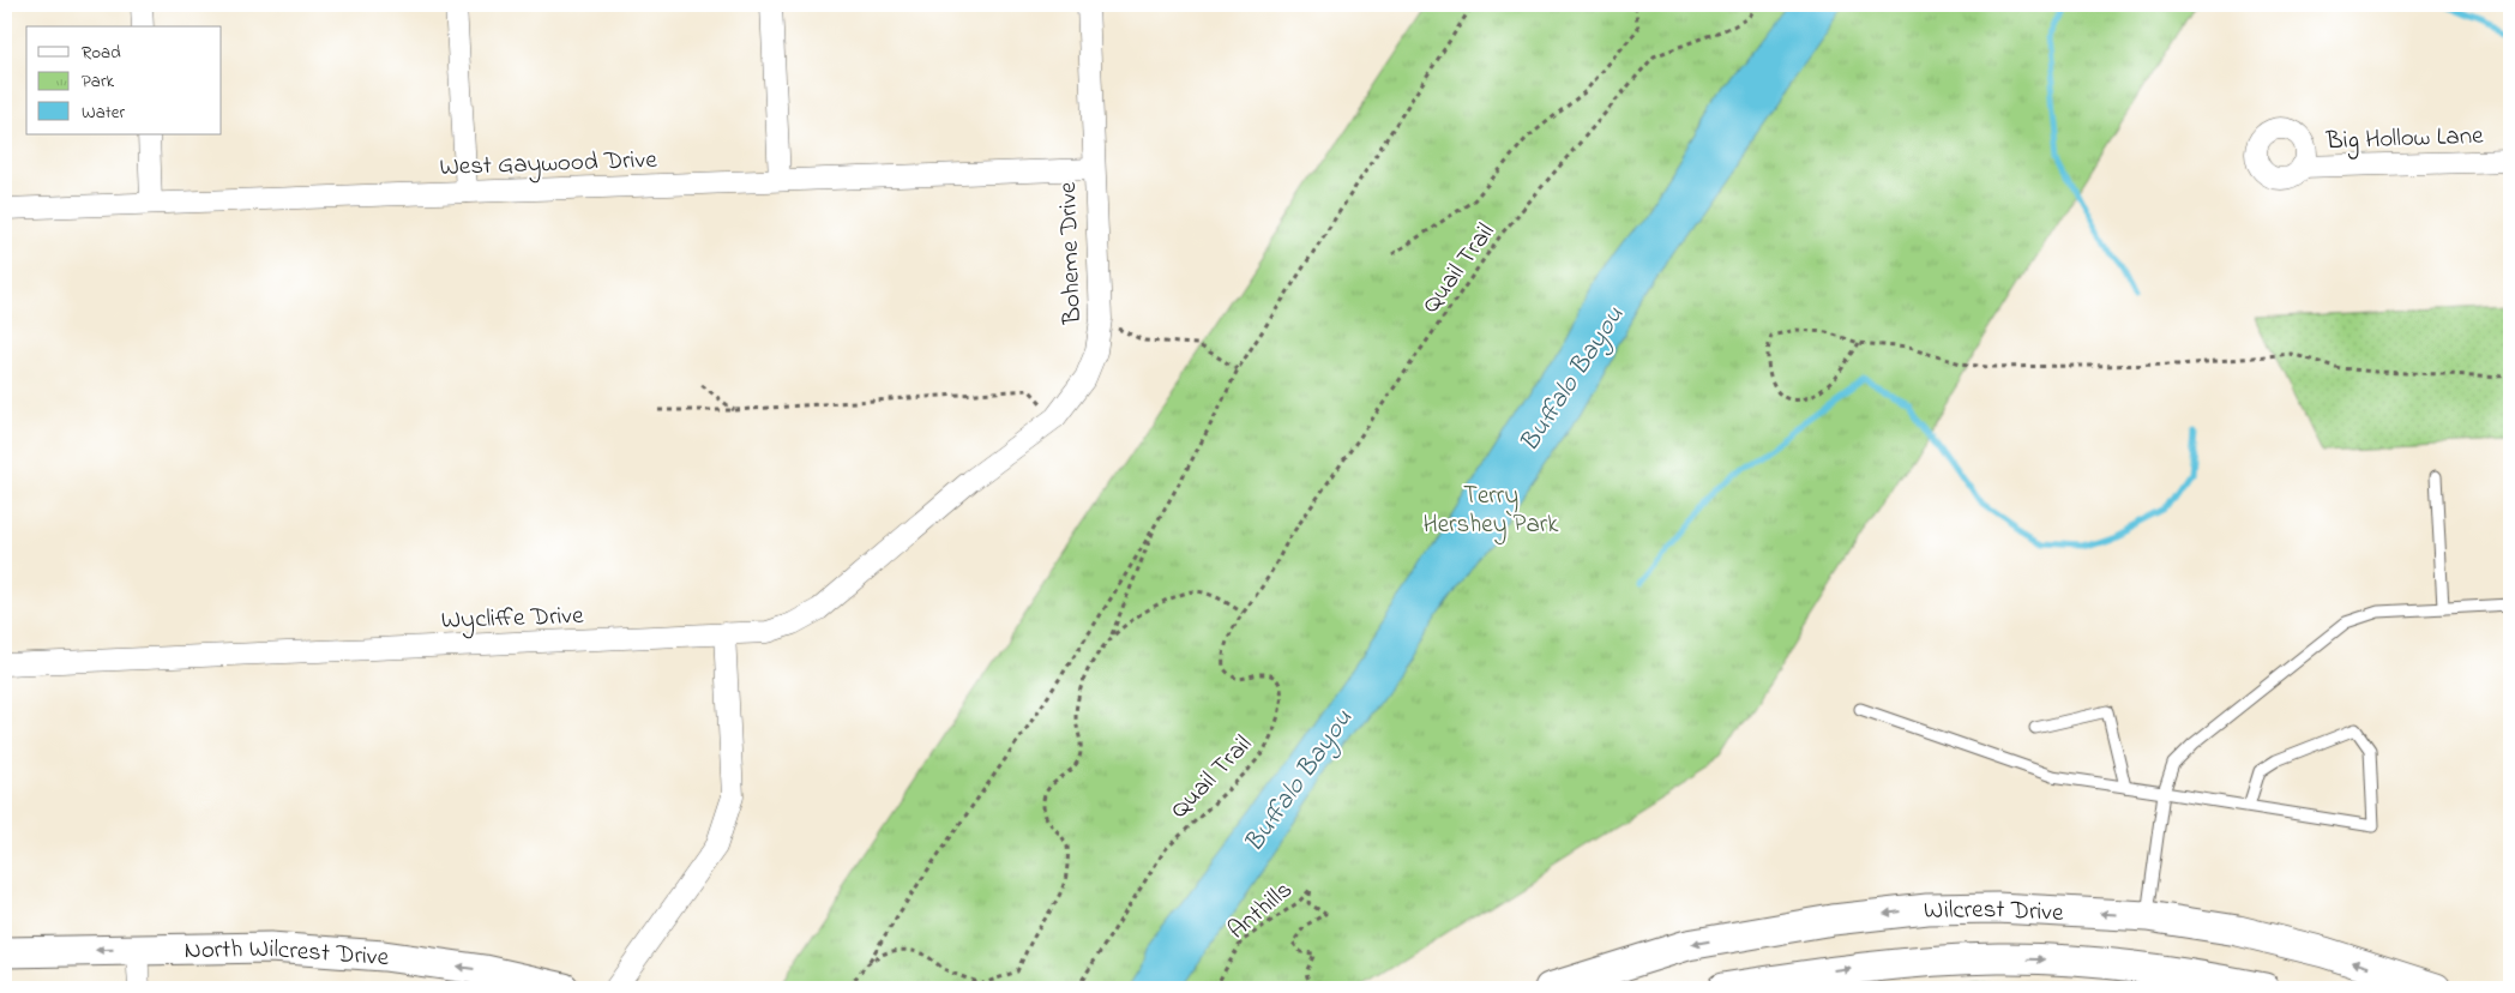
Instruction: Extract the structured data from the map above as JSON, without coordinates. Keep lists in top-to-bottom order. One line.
{"streets":{"main road":["Wilcrest Drive","North Wilcrest Drive"],"street":["Big Hollow Lane","West Gaywood Drive","Boheme Drive","Wycliffe Drive"],"path":["Quail Trail","Anthills"]},"crossings":[["West Gaywood Drive","Boheme Drive"],["Boheme Drive","Wycliffe Drive"]],"one_way":["North Wilcrest Drive"],"water":["Buffalo Bayou"],"parks":["Terry Hershey Park"],"legend":["Road","Park","Water"]}
